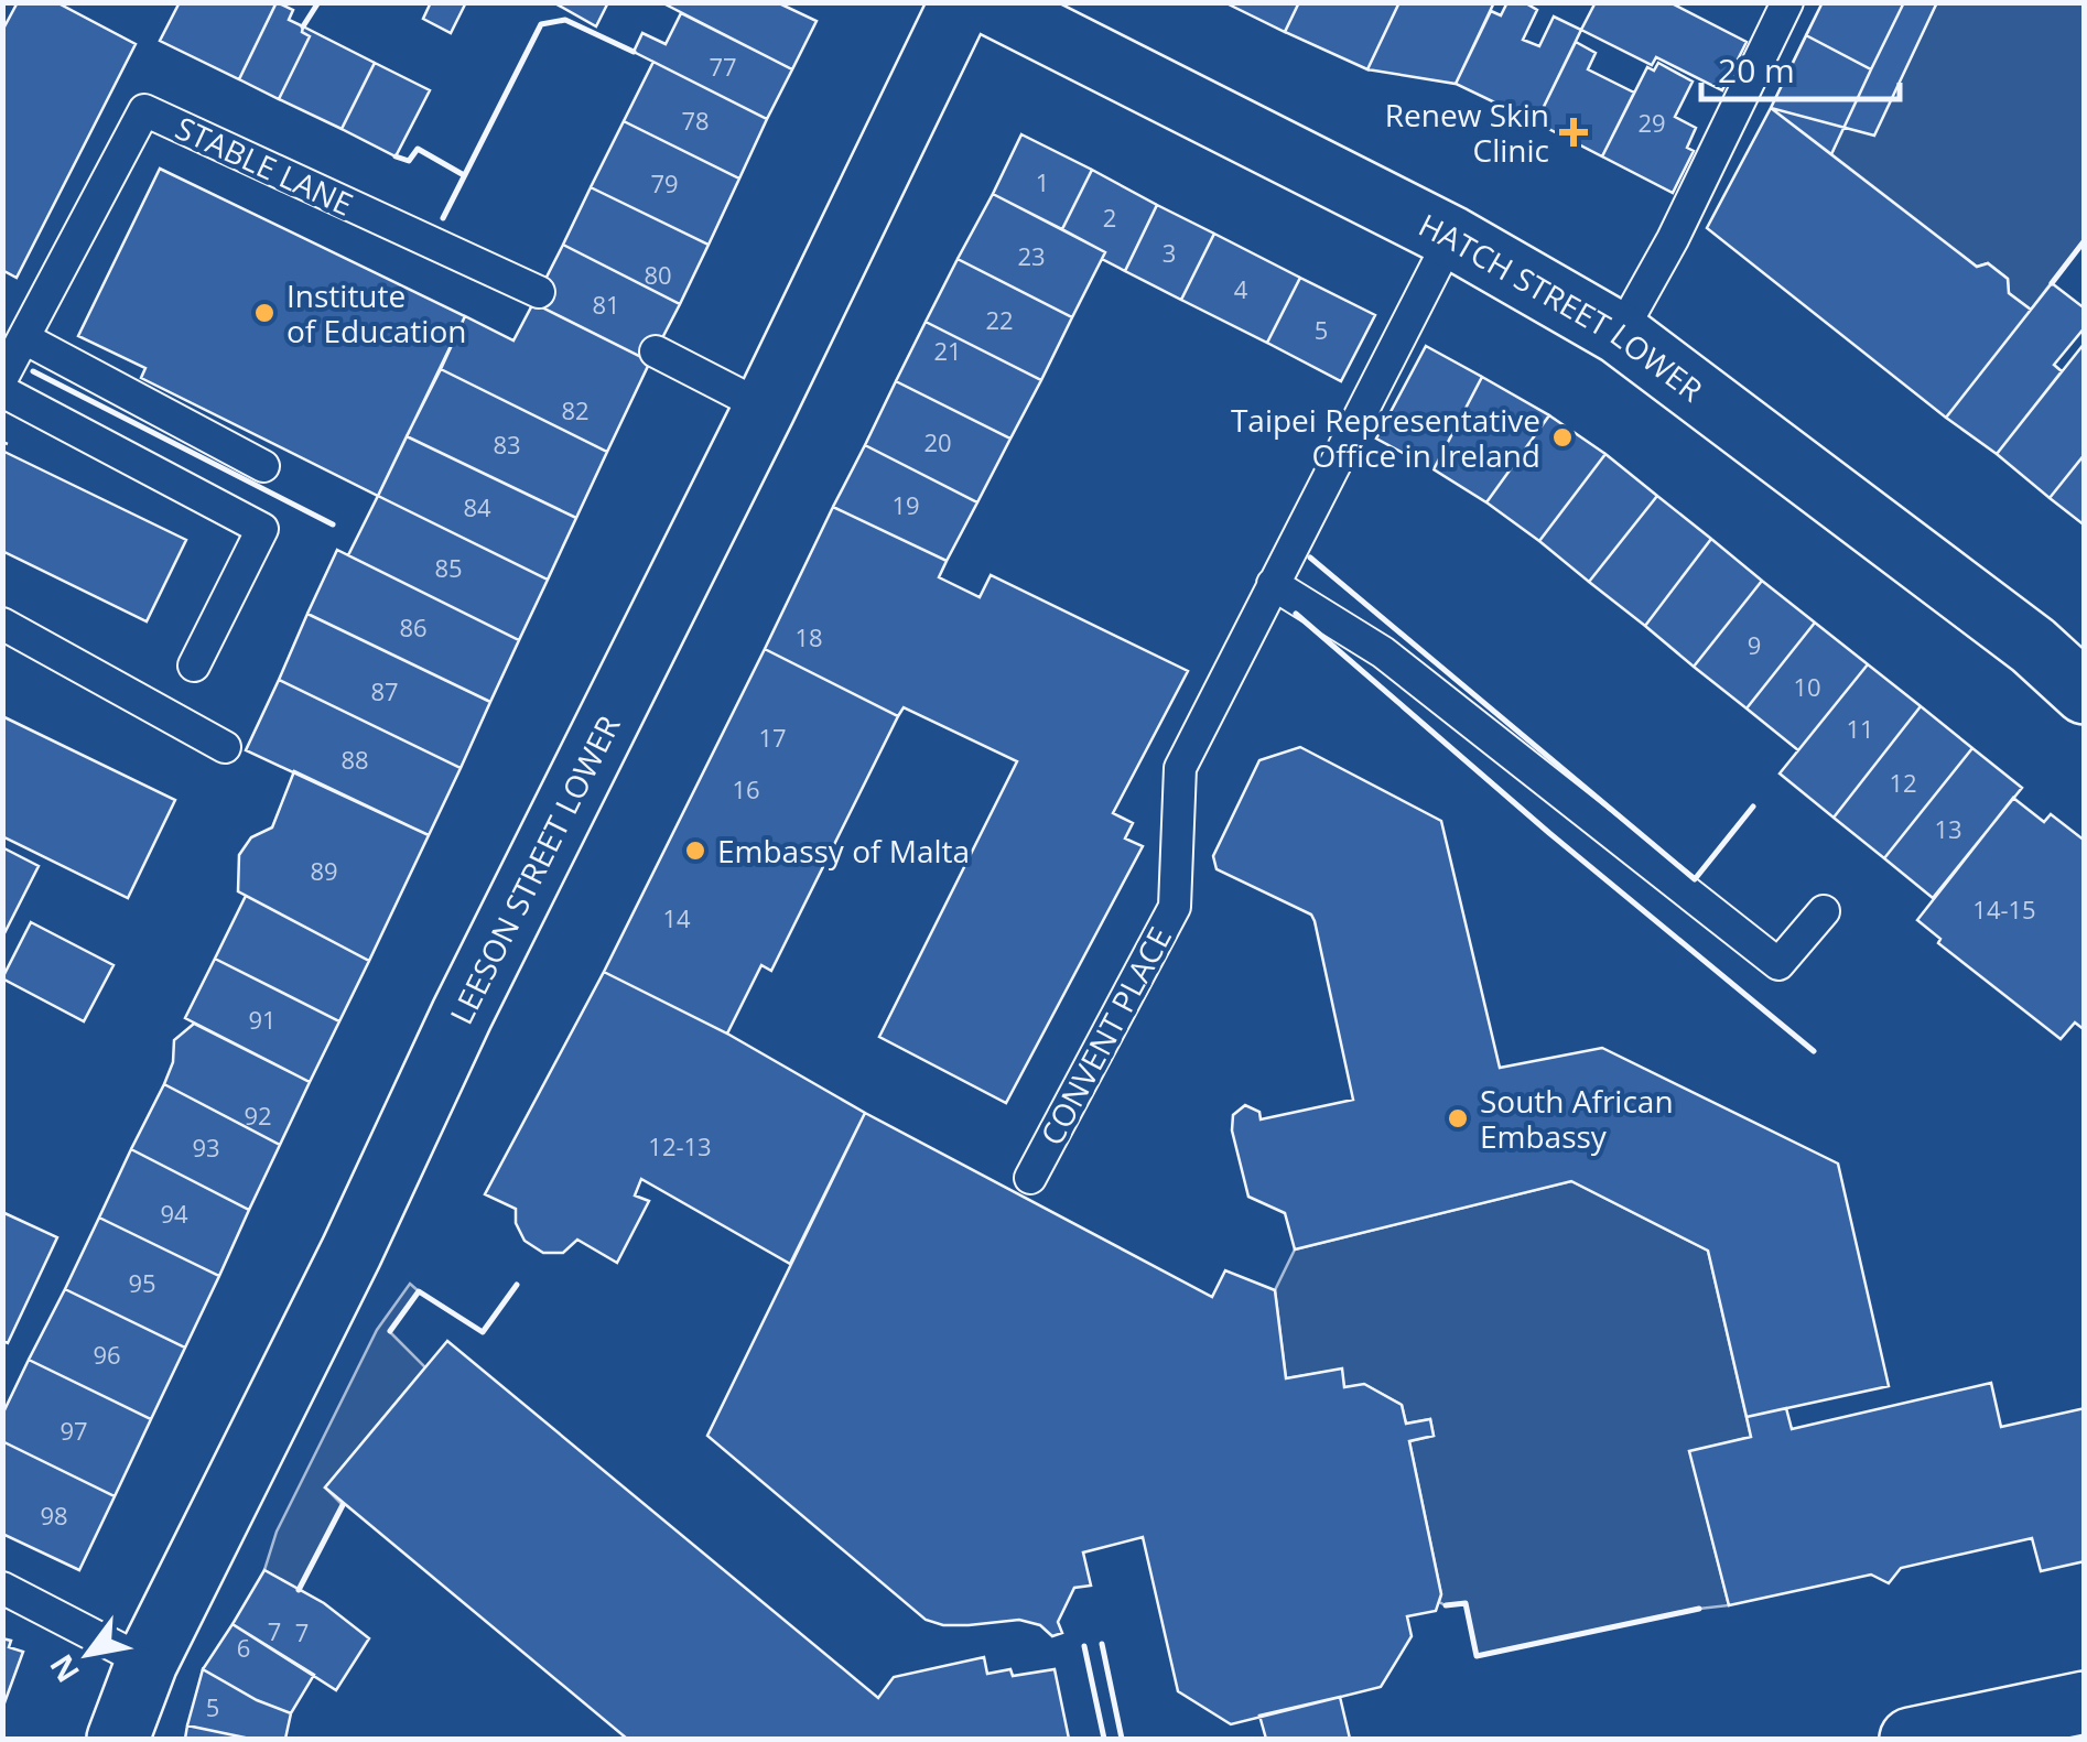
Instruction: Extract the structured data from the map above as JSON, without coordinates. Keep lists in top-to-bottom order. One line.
{"streets":{"main road":["HATCH STREET LOWER","LEESON STREET LOWER"],"lane":["STABLE LANE","CONVENT PLACE"]},"crossings":[["HATCH STREET LOWER","CONVENT PLACE"]],"places":{"health":["Renew Skin Clinic"],"other":["Institute of Education","Taipei Representative Office in Ireland","Embassy of Malta","South African Embassy"]},"house_numbers":["77","78","29","1","79","2","3","23","80","4","81","22","5","21","82","20","83","19","84","85","86","18","9","10","87","11","17","88","12","16","13","89","14-15","14","91","92","12-13","93","94","95","96","97","98","7","7","6","5"],"scale_bar":"20 m","north":"bottom left"}
